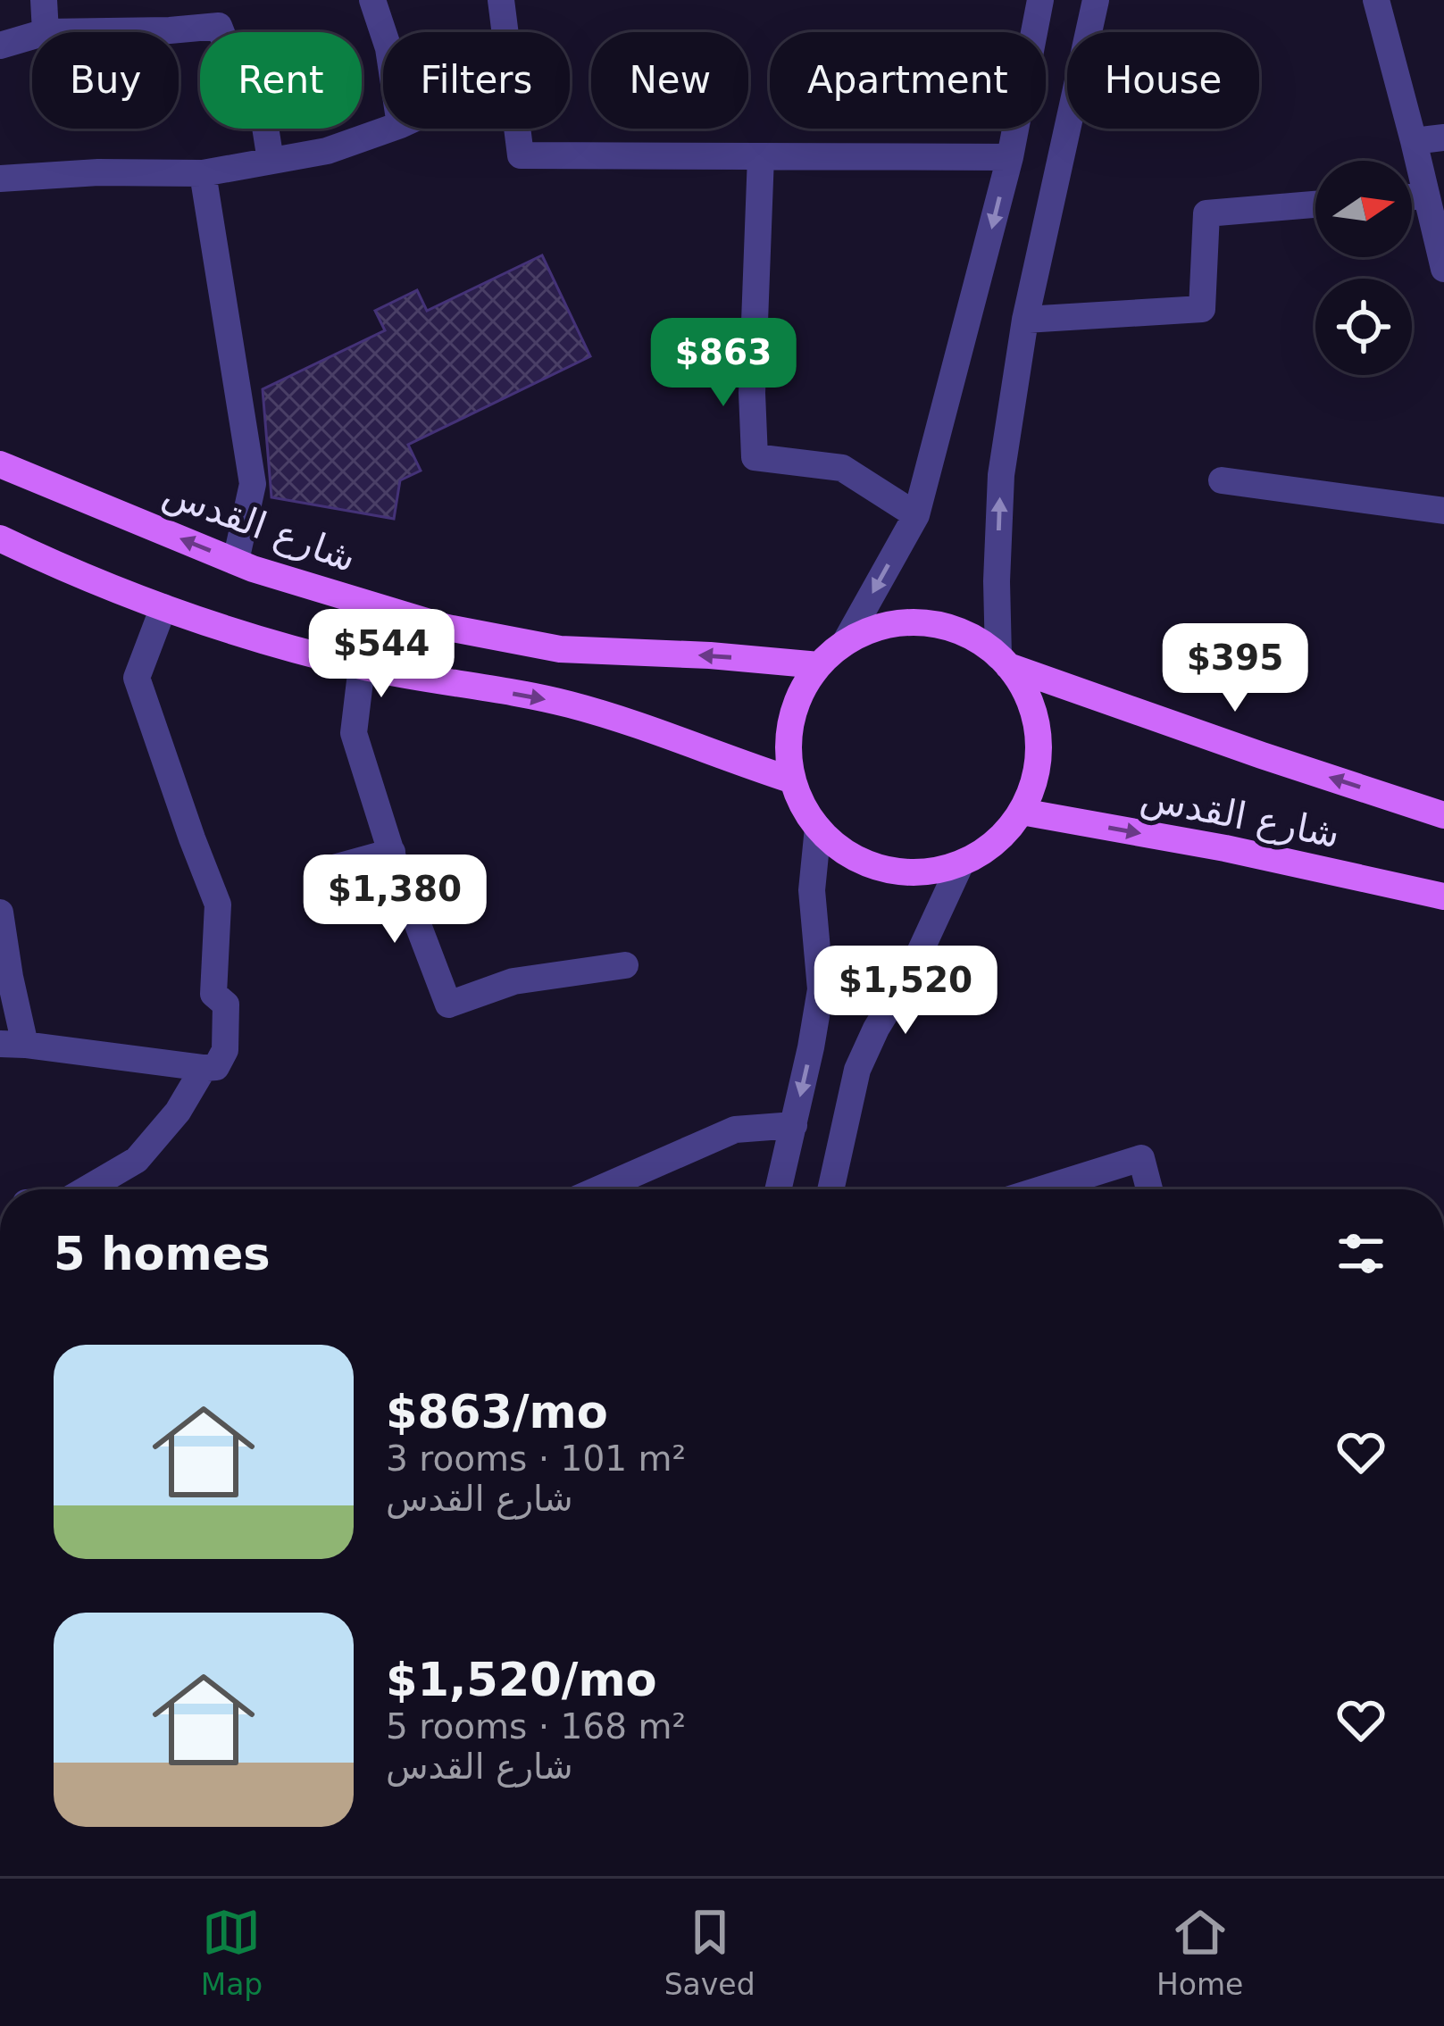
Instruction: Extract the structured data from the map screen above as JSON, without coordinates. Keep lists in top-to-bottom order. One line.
{"streets":{"main road":["شارع القدس"]},"north":"right","page":{"chip":["Buy","Rent","Filters","New","Apartment","House"],"price":["$863","$544","$395","$1,380","$1,520"],"heading":"5 homes","list":[{"name":"$863/mo","note":"3 rooms · 101 m² · شارع القدس"},{"name":"$1,520/mo","note":"5 rooms · 168 m² · شارع القدس"}],"tabs":["Map","Saved","Home"]}}
